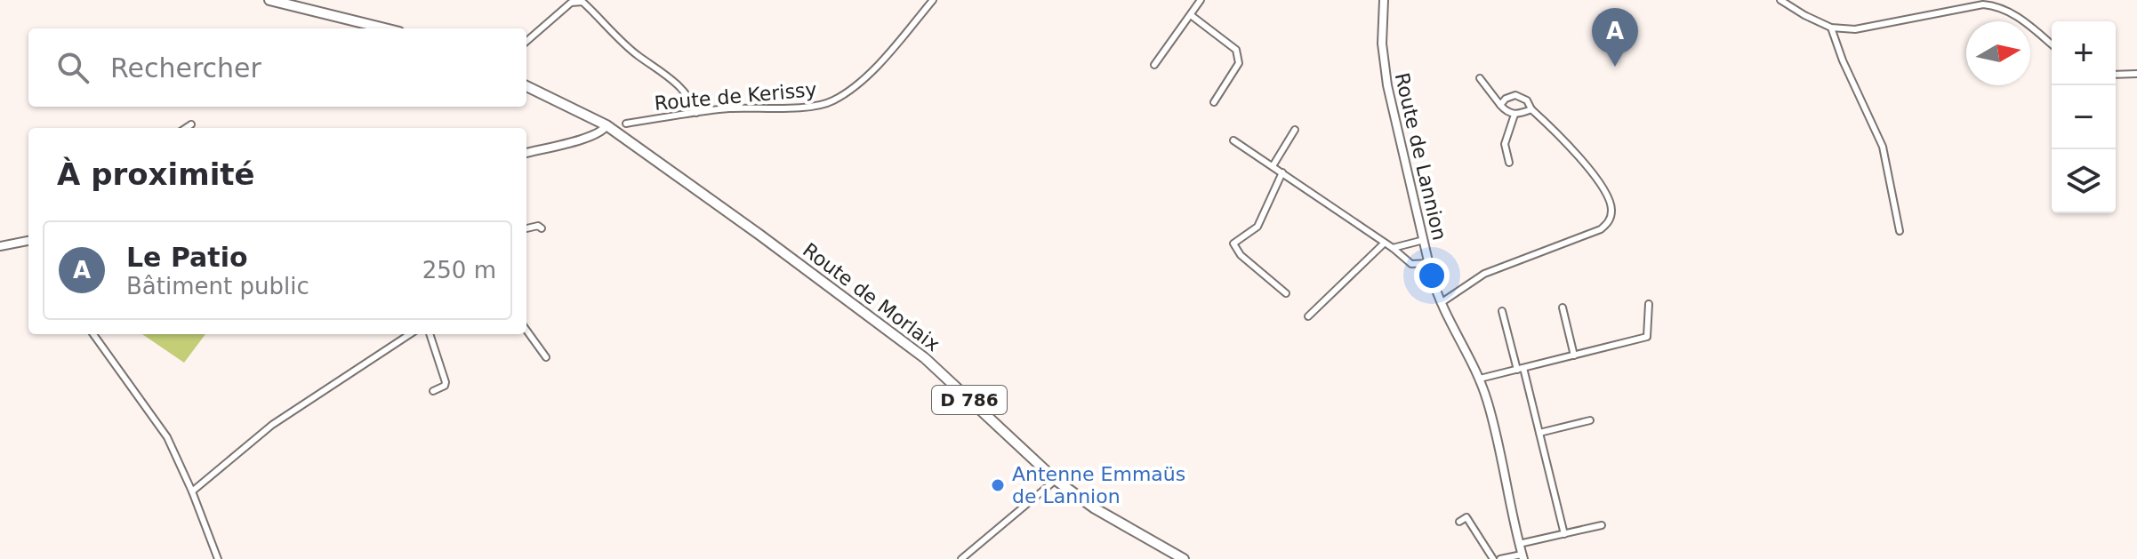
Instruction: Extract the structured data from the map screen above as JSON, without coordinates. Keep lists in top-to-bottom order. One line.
{"streets":{"main road":["Route de Morlaix","D 786"],"street":["Route de Kerissy","Route de Lannion"]},"places":["Antenne Emmaüs de Lannion"],"north":"right","page":{"pins":"A","map_buttons":["+","−"],"search":"Rechercher","heading":"À proximité","list":[{"mark":"A","name":"Le Patio","note":"Bâtiment public","value":"250 m"}]}}
